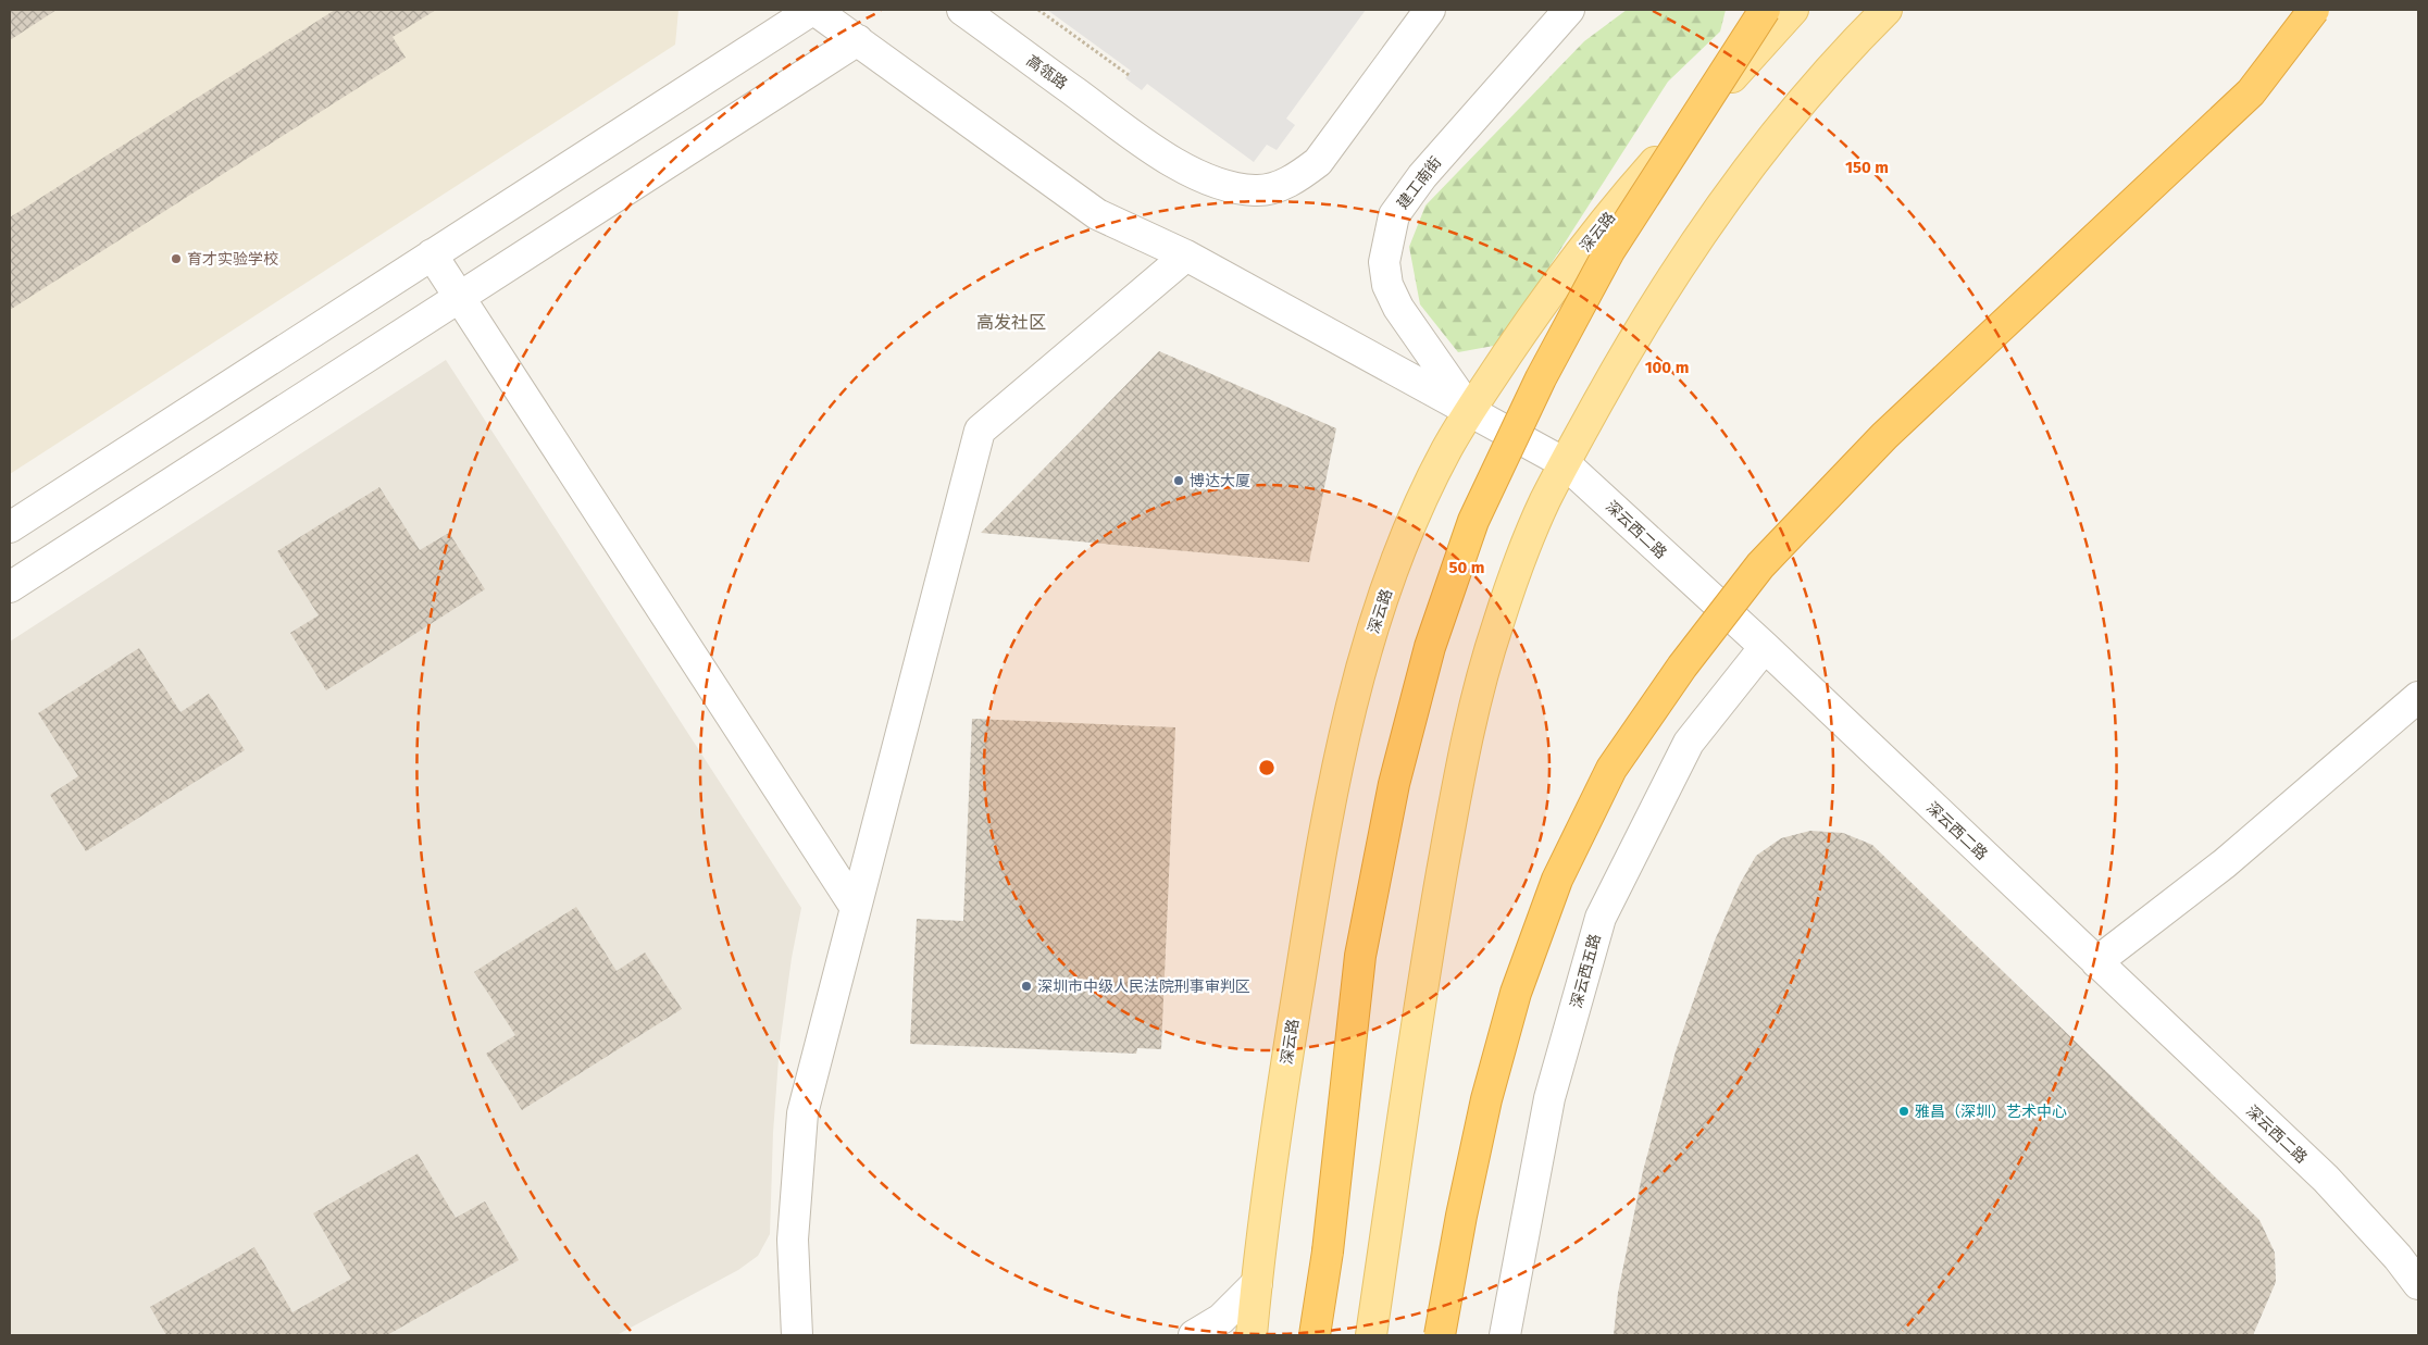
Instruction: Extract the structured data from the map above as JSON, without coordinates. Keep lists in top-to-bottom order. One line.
{"streets":{"main road":["深云路"],"street":["高瓴路","建工南街","深云西二路","深云西五路"]},"crossings":[["建工南街","深云路"],["建工南街","深云西二路"],["深云路","深云西二路"],["深云西二路","深云西五路"]],"districts":["高发社区"],"places":["育才实验学校","博达大厦","深圳市中级人民法院刑事审判区","雅昌（深圳）艺术中心"],"rings":["150 m","100 m","50 m"]}
